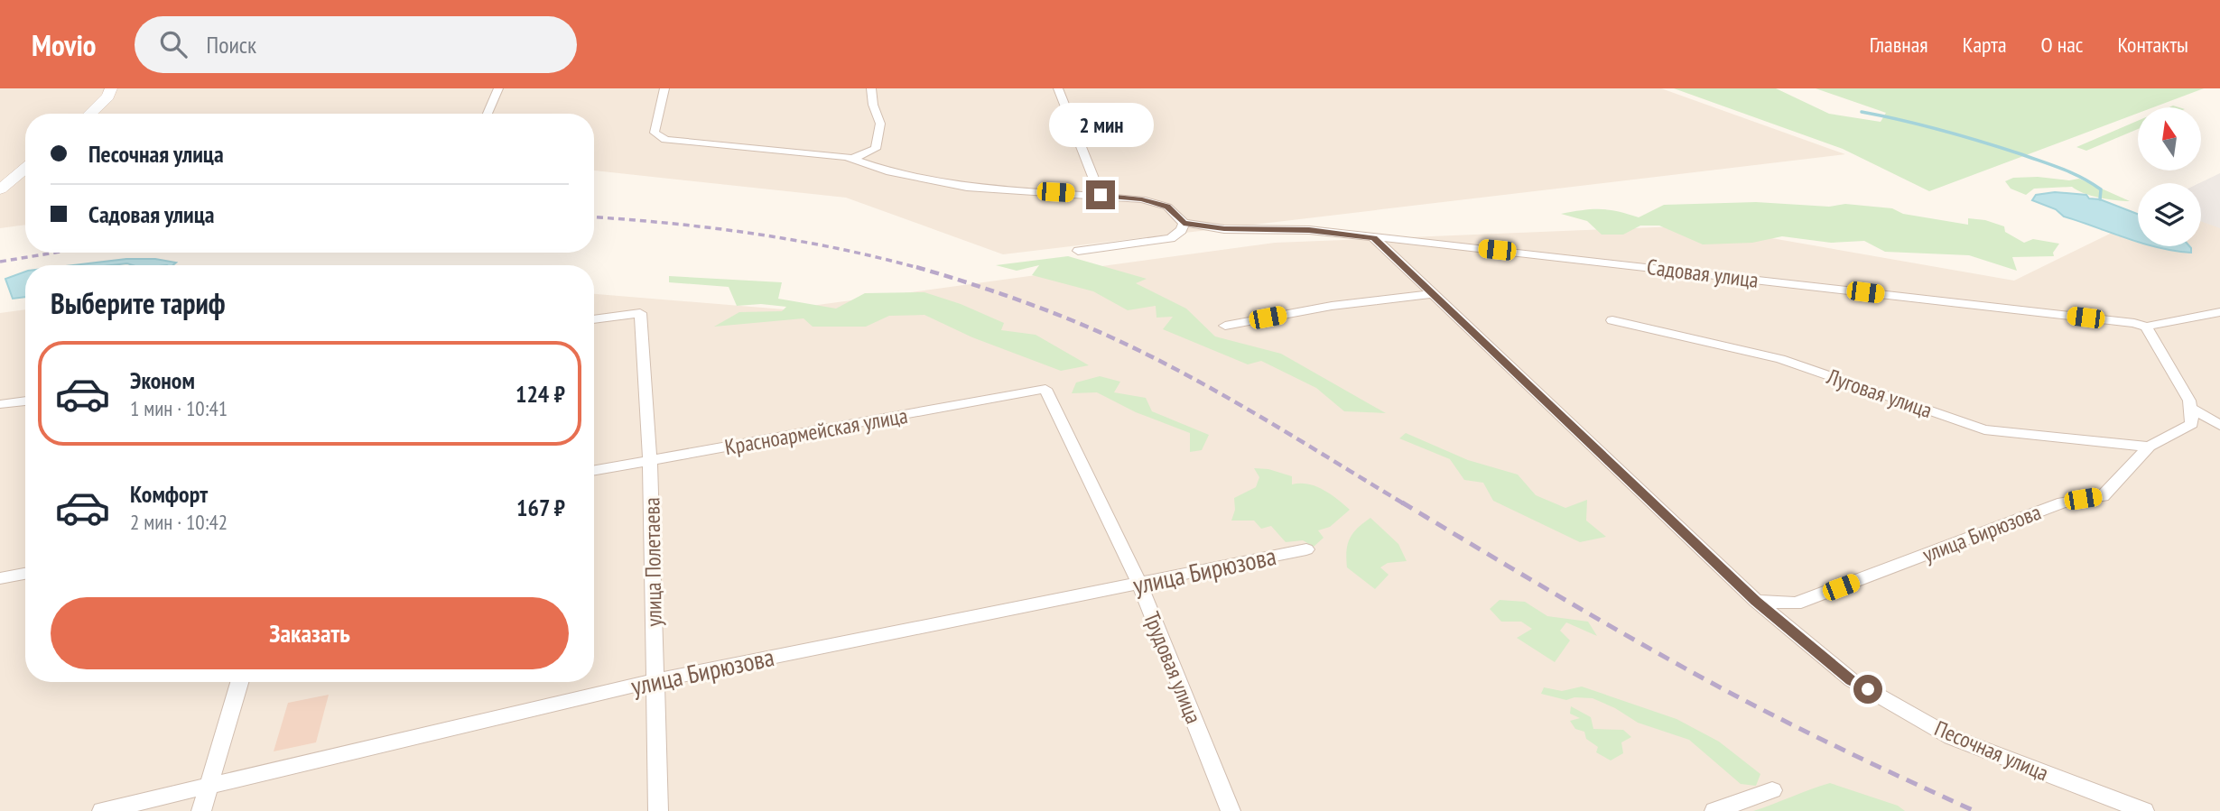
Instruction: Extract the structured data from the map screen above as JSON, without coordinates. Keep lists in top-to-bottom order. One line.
{"streets":{"street":["Садовая улица","Луговая улица","Красноармейская улица","улица Бирюзова","улица Полетаева","Трудовая улица","Песочная улица"]},"crossings":[["Садовая улица","Песочная улица"],["Луговая улица","улица Бирюзова"],["Красноармейская улица","улица Полетаева"],["Красноармейская улица","Трудовая улица"],["улица Бирюзова","улица Полетаева"],["улица Бирюзова","Трудовая улица"],["улица Бирюзова","Песочная улица"]],"north":"top","page":{"header":"Movio","search":"Поиск","nav":["Главная","Карта","О нас","Контакты"],"bubble":"2 мин","banner":["Песочная улица","Садовая улица"],"heading":"Выберите тариф","list":[{"name":"Эконом","note":"1 мин · 10:41","value":"124 ₽"},{"name":"Комфорт","note":"2 мин · 10:42","value":"167 ₽"}],"buttons":"Заказать"}}
